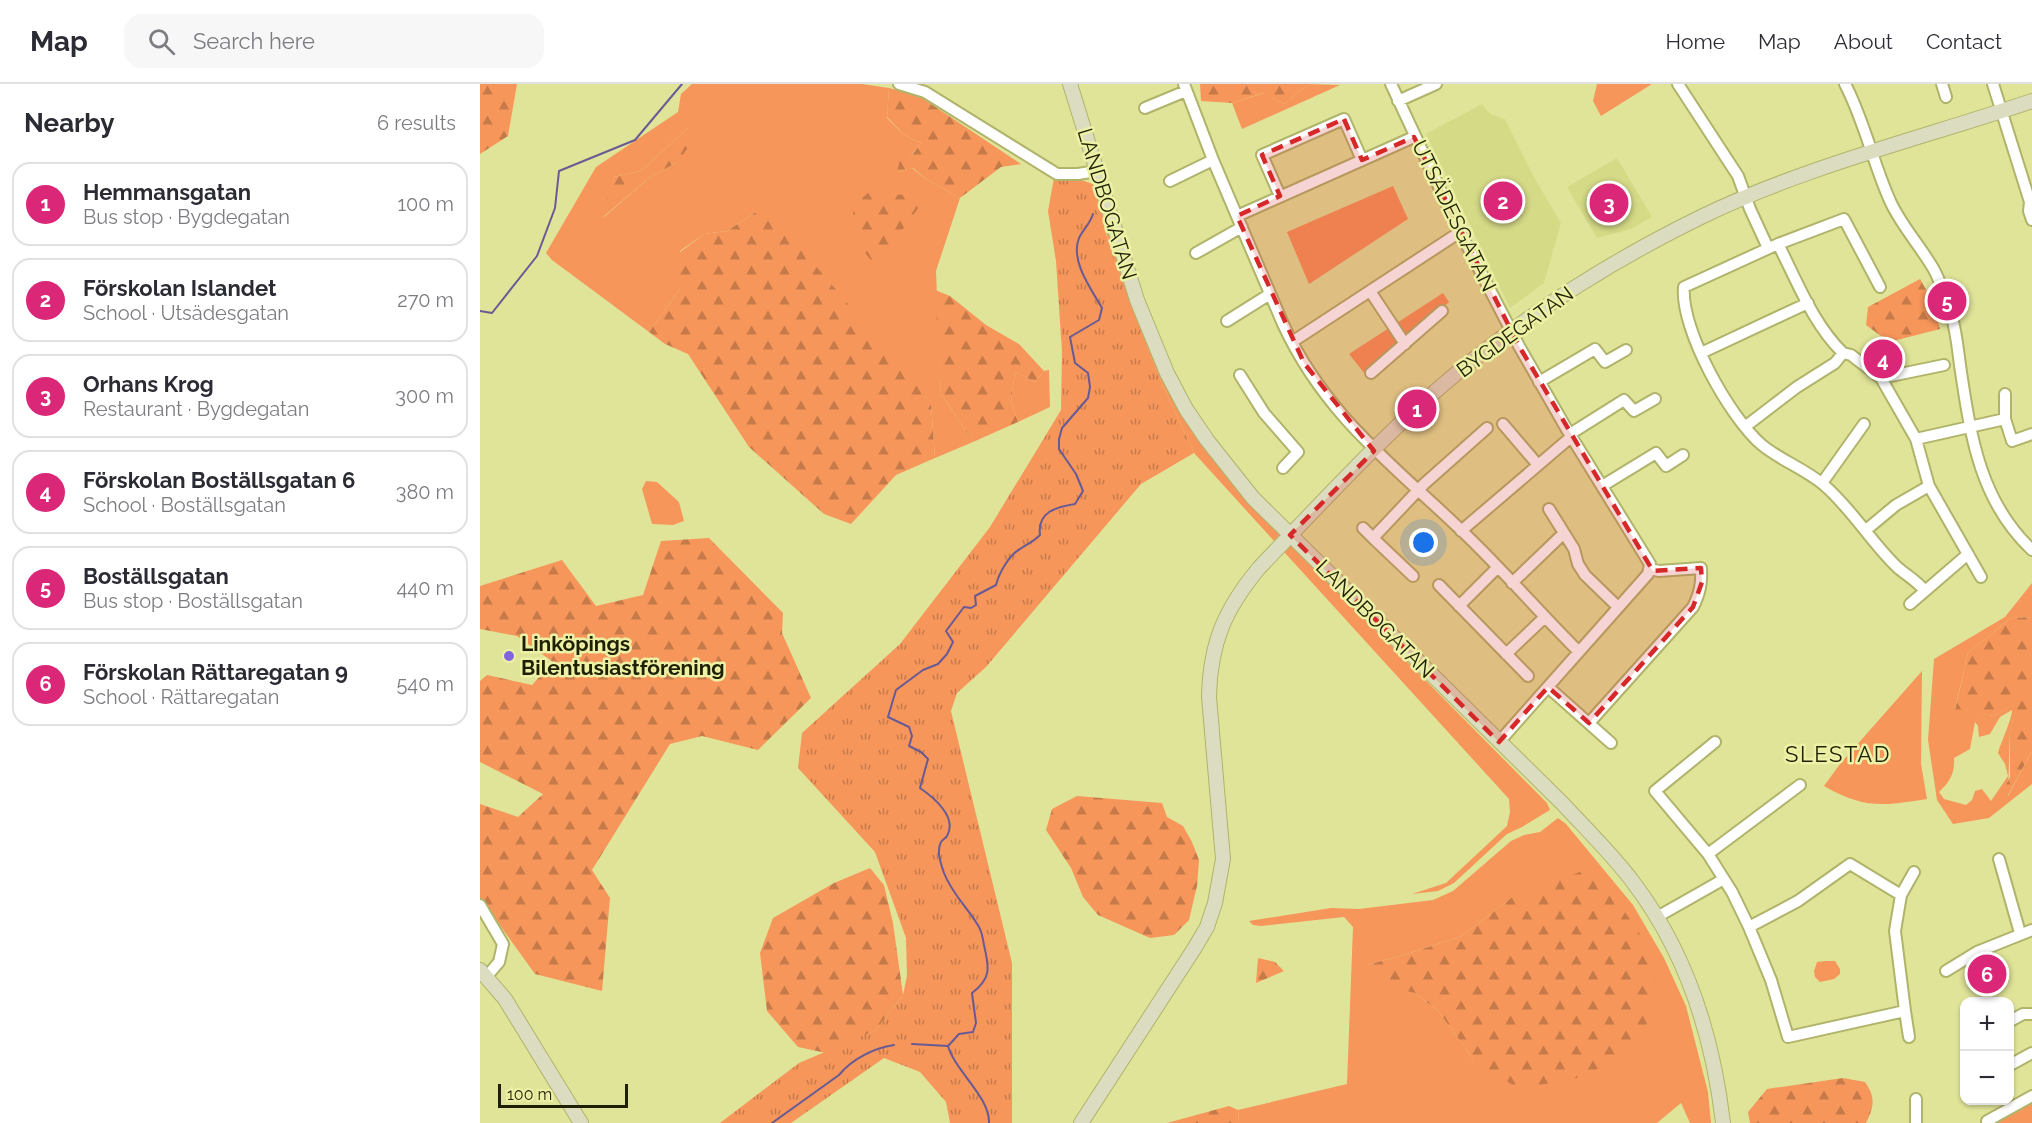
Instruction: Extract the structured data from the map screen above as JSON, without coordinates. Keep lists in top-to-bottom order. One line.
{"streets":{"street":["LANDBOGATAN","UTSÄDESGATAN","BYGDEGATAN"]},"crossings":[["LANDBOGATAN","BYGDEGATAN"],["UTSÄDESGATAN","BYGDEGATAN"]],"districts":["SLESTAD"],"places":["Linköpings Bilentusiastförening"],"scale_bar":"100 m","page":{"header":"Map","search":"Search here","nav":["Home","Map","About","Contact"],"heading":["Nearby","6 results"],"list":[{"mark":"1","name":"Hemmansgatan","note":"Bus stop · Bygdegatan","value":"100 m"},{"mark":"2","name":"Förskolan Islandet","note":"School · Utsädesgatan","value":"270 m"},{"mark":"3","name":"Orhans Krog","note":"Restaurant · Bygdegatan","value":"300 m"},{"mark":"4","name":"Förskolan Boställsgatan 6","note":"School · Boställsgatan","value":"380 m"},{"mark":"5","name":"Boställsgatan","note":"Bus stop · Boställsgatan","value":"440 m"},{"mark":"6","name":"Förskolan Rättaregatan 9","note":"School · Rättaregatan","value":"540 m"}],"pins":["2","3","5","4","1","6"],"map_buttons":["+","−"],"scale":"100 m"}}
